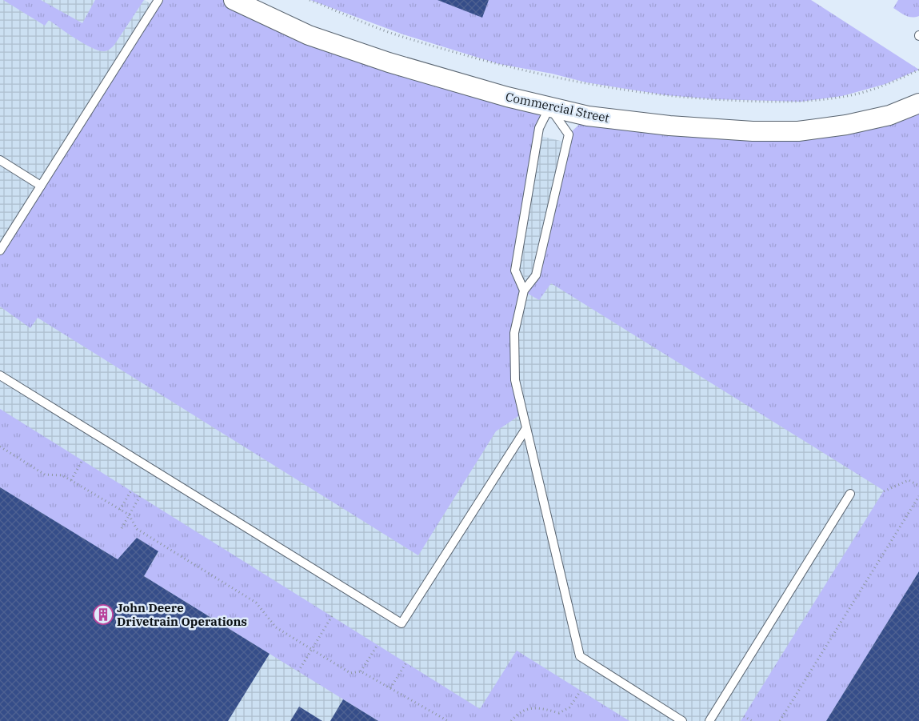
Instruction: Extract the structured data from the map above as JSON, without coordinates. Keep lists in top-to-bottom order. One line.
{"streets":{"street":["Commercial Street"]},"places":{"building":["John Deere Drivetrain Operations"]}}
